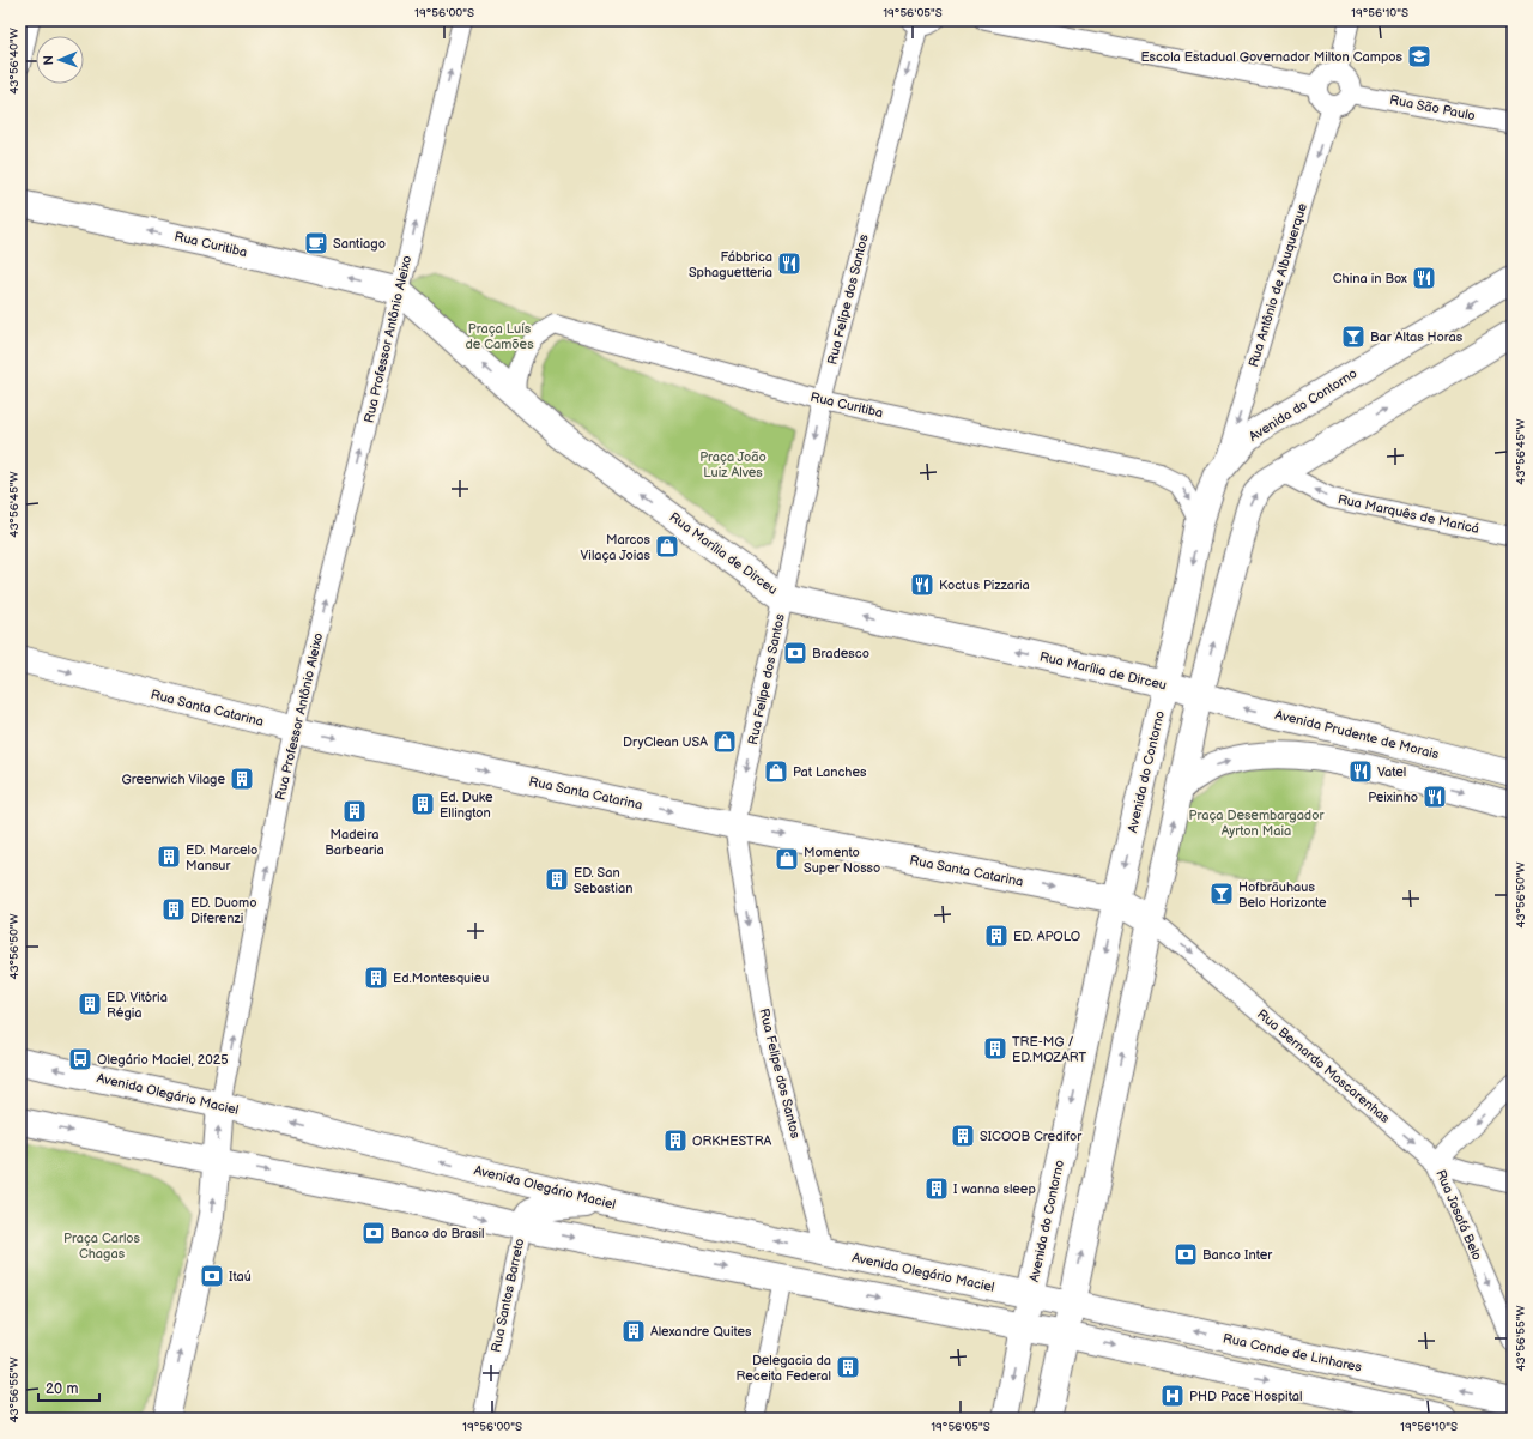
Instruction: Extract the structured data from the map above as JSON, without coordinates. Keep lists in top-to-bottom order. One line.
{"streets":{"main road":["Rua Curitiba","Rua Professor Antônio Aleixo","Avenida do Contorno","Rua Marília de Dirceu","Rua Santa Catarina","Avenida Prudente de Morais","Avenida Olegário Maciel","Rua Conde de Linhares"],"street":["Rua São Paulo","Rua Antônio de Albuquerque","Rua Felipe dos Santos","Rua Marquês de Maricá","Rua Bernardo Mascarenhas","Rua Josafá Belo","Rua Santos Barreto"]},"crossings":[["Rua São Paulo","Rua Antônio de Albuquerque"],["Rua Curitiba","Rua Felipe dos Santos"],["Rua Curitiba","Rua Professor Antônio Aleixo"],["Rua Curitiba","Avenida do Contorno"],["Rua Curitiba","Rua Marília de Dirceu"],["Rua Antônio de Albuquerque","Avenida do Contorno"],["Rua Felipe dos Santos","Rua Marília de Dirceu"],["Rua Felipe dos Santos","Rua Santa Catarina"],["Rua Felipe dos Santos","Avenida Olegário Maciel"],["Rua Professor Antônio Aleixo","Rua Marília de Dirceu"],["Rua Professor Antônio Aleixo","Rua Santa Catarina"],["Rua Professor Antônio Aleixo","Avenida Olegário Maciel"],["Avenida do Contorno","Rua Marília de Dirceu"],["Avenida do Contorno","Rua Santa Catarina"],["Avenida do Contorno","Avenida Olegário Maciel"],["Rua Marília de Dirceu","Avenida Prudente de Morais"],["Rua Santa Catarina","Rua Bernardo Mascarenhas"],["Rua Bernardo Mascarenhas","Rua Josafá Belo"],["Avenida Olegário Maciel","Rua Conde de Linhares"]],"one_way":["Rua Antônio de Albuquerque","Rua Felipe dos Santos","Rua Professor Antônio Aleixo","Rua Marquês de Maricá","Rua Marília de Dirceu","Rua Santa Catarina","Rua Bernardo Mascarenhas","Rua Josafá Belo"],"parks":["Praça Luís de Camões","Praça João Luiz Alves","Praça Desembargador Ayrton Maia","Praça Carlos Chagas"],"places":{"school or university":["Escola Estadual Governador Milton Campos"],"cafe":["Santiago"],"restaurant":["Fábbrica Sphaguetteria","China in Box","Koctus Pizzaria","Vatel","Peixinho"],"bar":["Bar Altas Horas","Hofbräuhaus Belo Horizonte"],"shop":["Marcos Vilaça Joias","DryClean USA","Pat Lanches","Momento Super Nosso"],"bank":["Bradesco","Banco do Brasil","Banco Inter","Itaú"],"building":["Greenwich Vilage","Ed. Duke Ellington","Madeira Barbearia","ED. Marcelo Mansur","ED. San Sebastian","ED. Duomo Diferenzi","ED. APOLO","Ed.Montesquieu","ED. Vitória Régia","TRE-MG / ED.MOZART","SICOOB Credifor","ORKHESTRA","I wanna sleep","Alexandre Quites","Delegacia da Receita Federal"],"bus stop":["Olegário Maciel, 2025"],"hospital":["PHD Pace Hospital"]},"scale_bar":"20 m","north":"left","coordinates":["19°56'00\"S","19°56'05\"S","19°56'10\"S","43°56'40\"W","43°56'45\"W","43°56'50\"W","43°56'55\"W"]}
